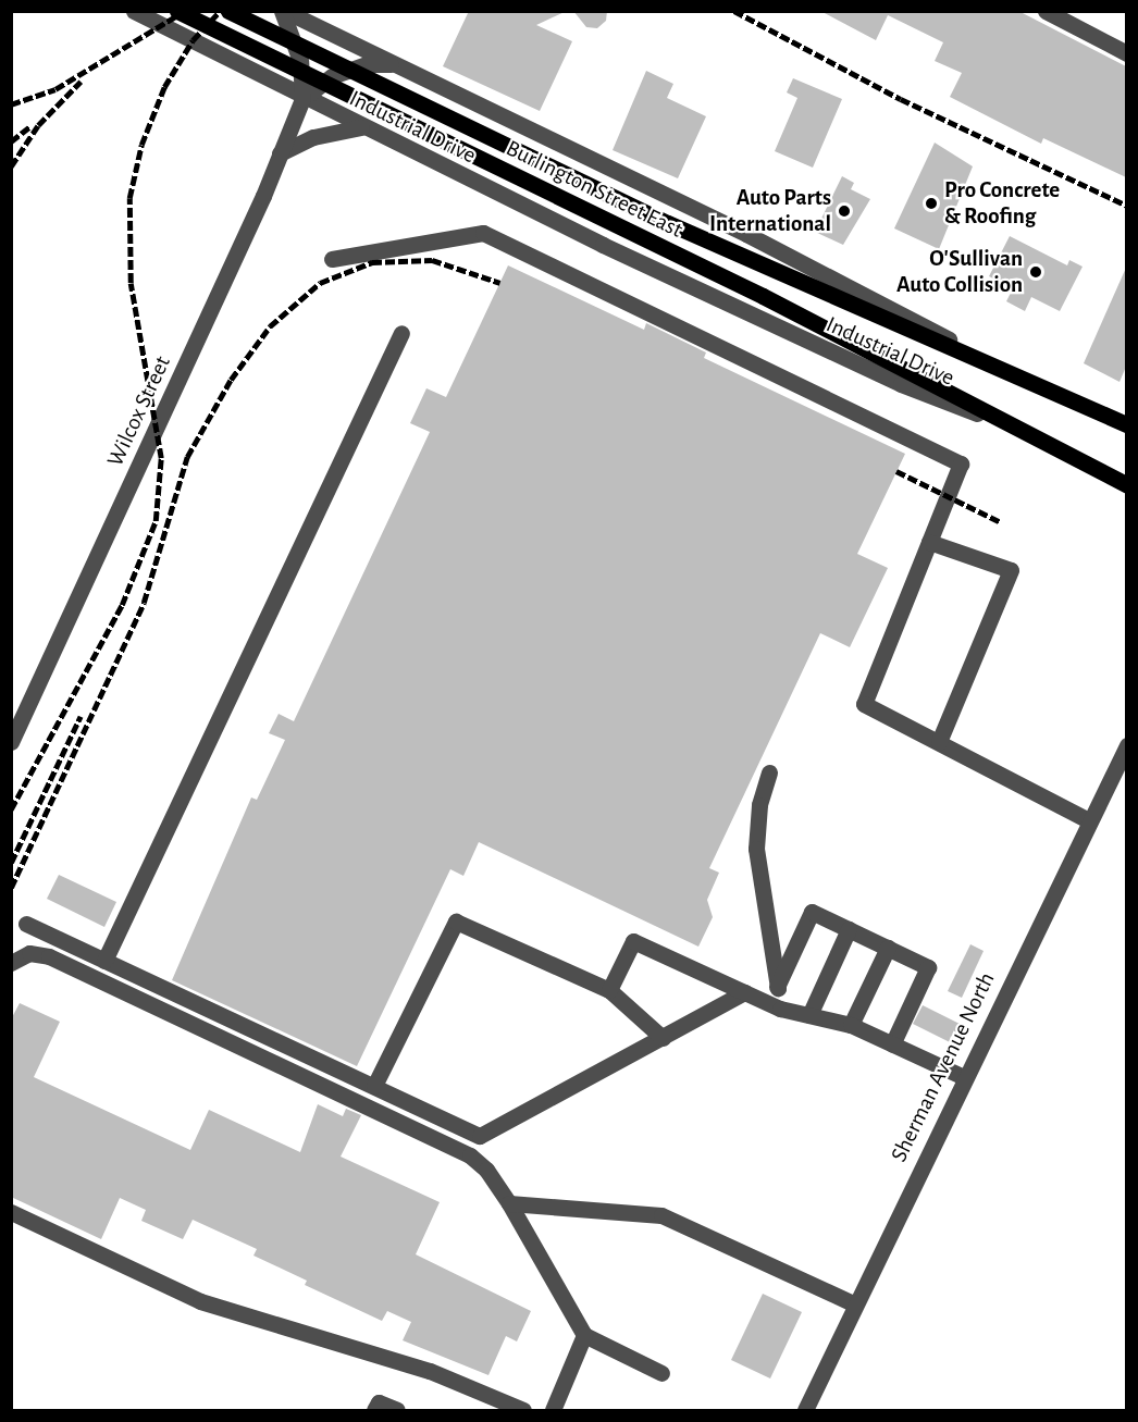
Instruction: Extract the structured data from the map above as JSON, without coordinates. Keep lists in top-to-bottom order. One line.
{"streets":{"main road":["Burlington Street East"],"street":["Industrial Drive","Wilcox Street","Sherman Avenue North"]},"crossings":[["Industrial Drive","Burlington Street East"],["Industrial Drive","Wilcox Street"]],"places":["Pro Concrete & Roofing","Auto Parts International","O'Sullivan Auto Collision"]}
